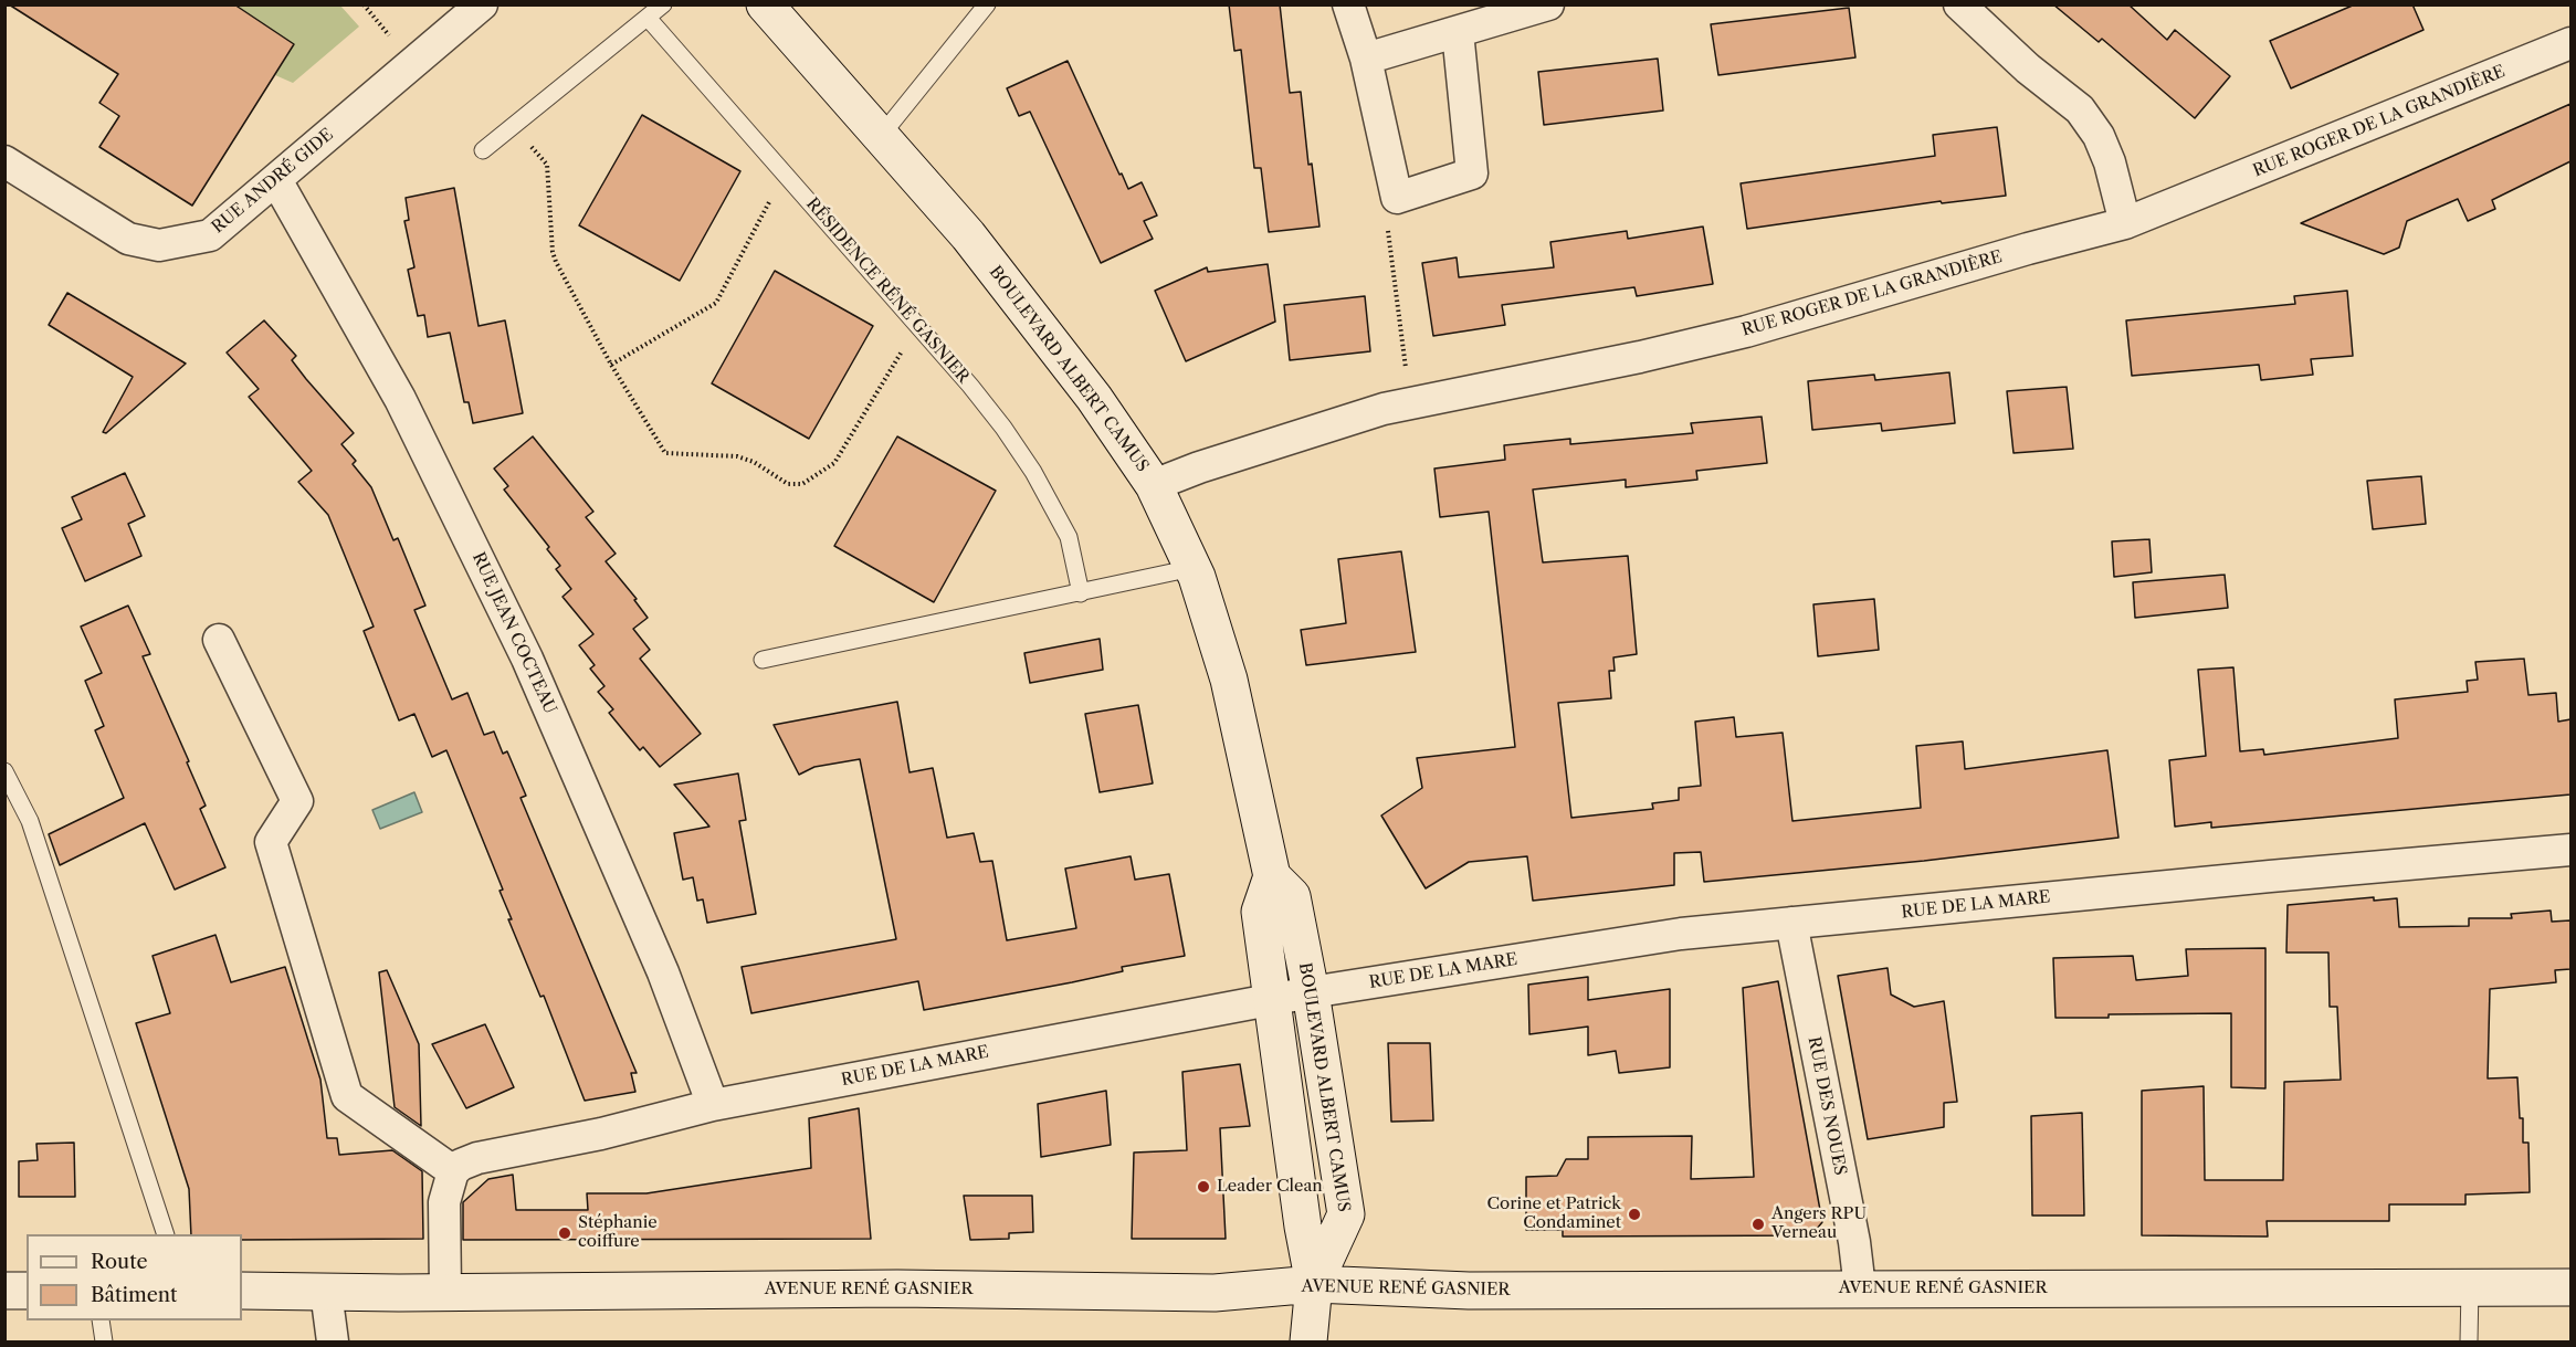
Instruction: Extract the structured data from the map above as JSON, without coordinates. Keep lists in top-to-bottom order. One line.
{"streets":{"main road":["BOULEVARD ALBERT CAMUS","AVENUE RENÉ GASNIER"],"street":["RUE ROGER DE LA GRANDIÈRE","RUE ANDRÉ GIDE","RUE JEAN COCTEAU","RUE DE LA MARE","RUE DES NOUES"],"lane":["RÉSIDENCE RÉNÉ GASNIER"]},"crossings":[["RUE ROGER DE LA GRANDIÈRE","BOULEVARD ALBERT CAMUS"],["RUE ANDRÉ GIDE","RUE JEAN COCTEAU"],["BOULEVARD ALBERT CAMUS","RUE DE LA MARE"],["BOULEVARD ALBERT CAMUS","AVENUE RENÉ GASNIER"],["RUE JEAN COCTEAU","RUE DE LA MARE"],["RUE DE LA MARE","RUE DES NOUES"],["RUE DES NOUES","AVENUE RENÉ GASNIER"]],"places":["Leader Clean","Corine et Patrick Condaminet","Angers RPU Verneau","Stéphanie coiffure"],"legend":["Route","Bâtiment"]}
